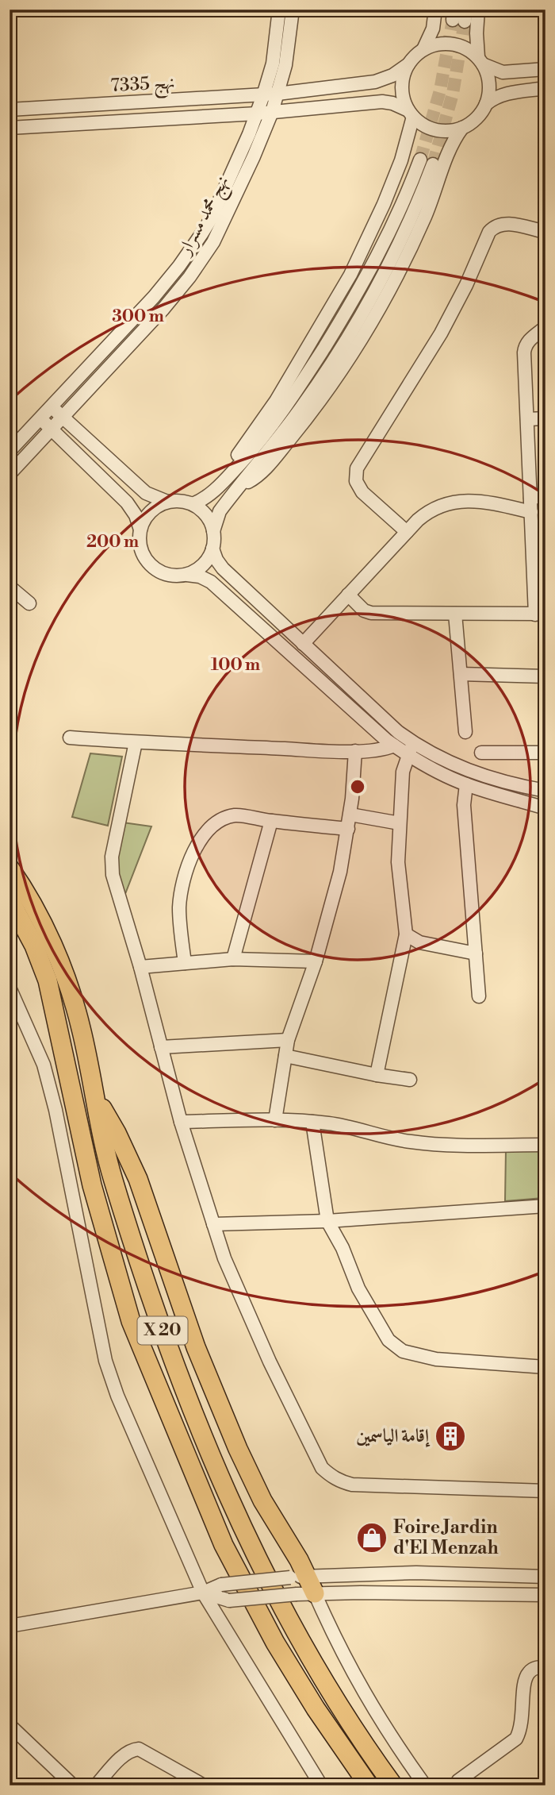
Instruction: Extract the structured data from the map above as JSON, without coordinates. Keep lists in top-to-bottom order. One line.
{"streets":{"highway":["X 20"],"street":["نهج 7335","نهج محمد مسرار"]},"crossings":[["نهج 7335","نهج محمد مسرار"]],"places":{"building":["إقامة الياسمين"],"shop":["Foire Jardin d'El Menzah"]},"rings":["300 m","200 m","100 m"]}
